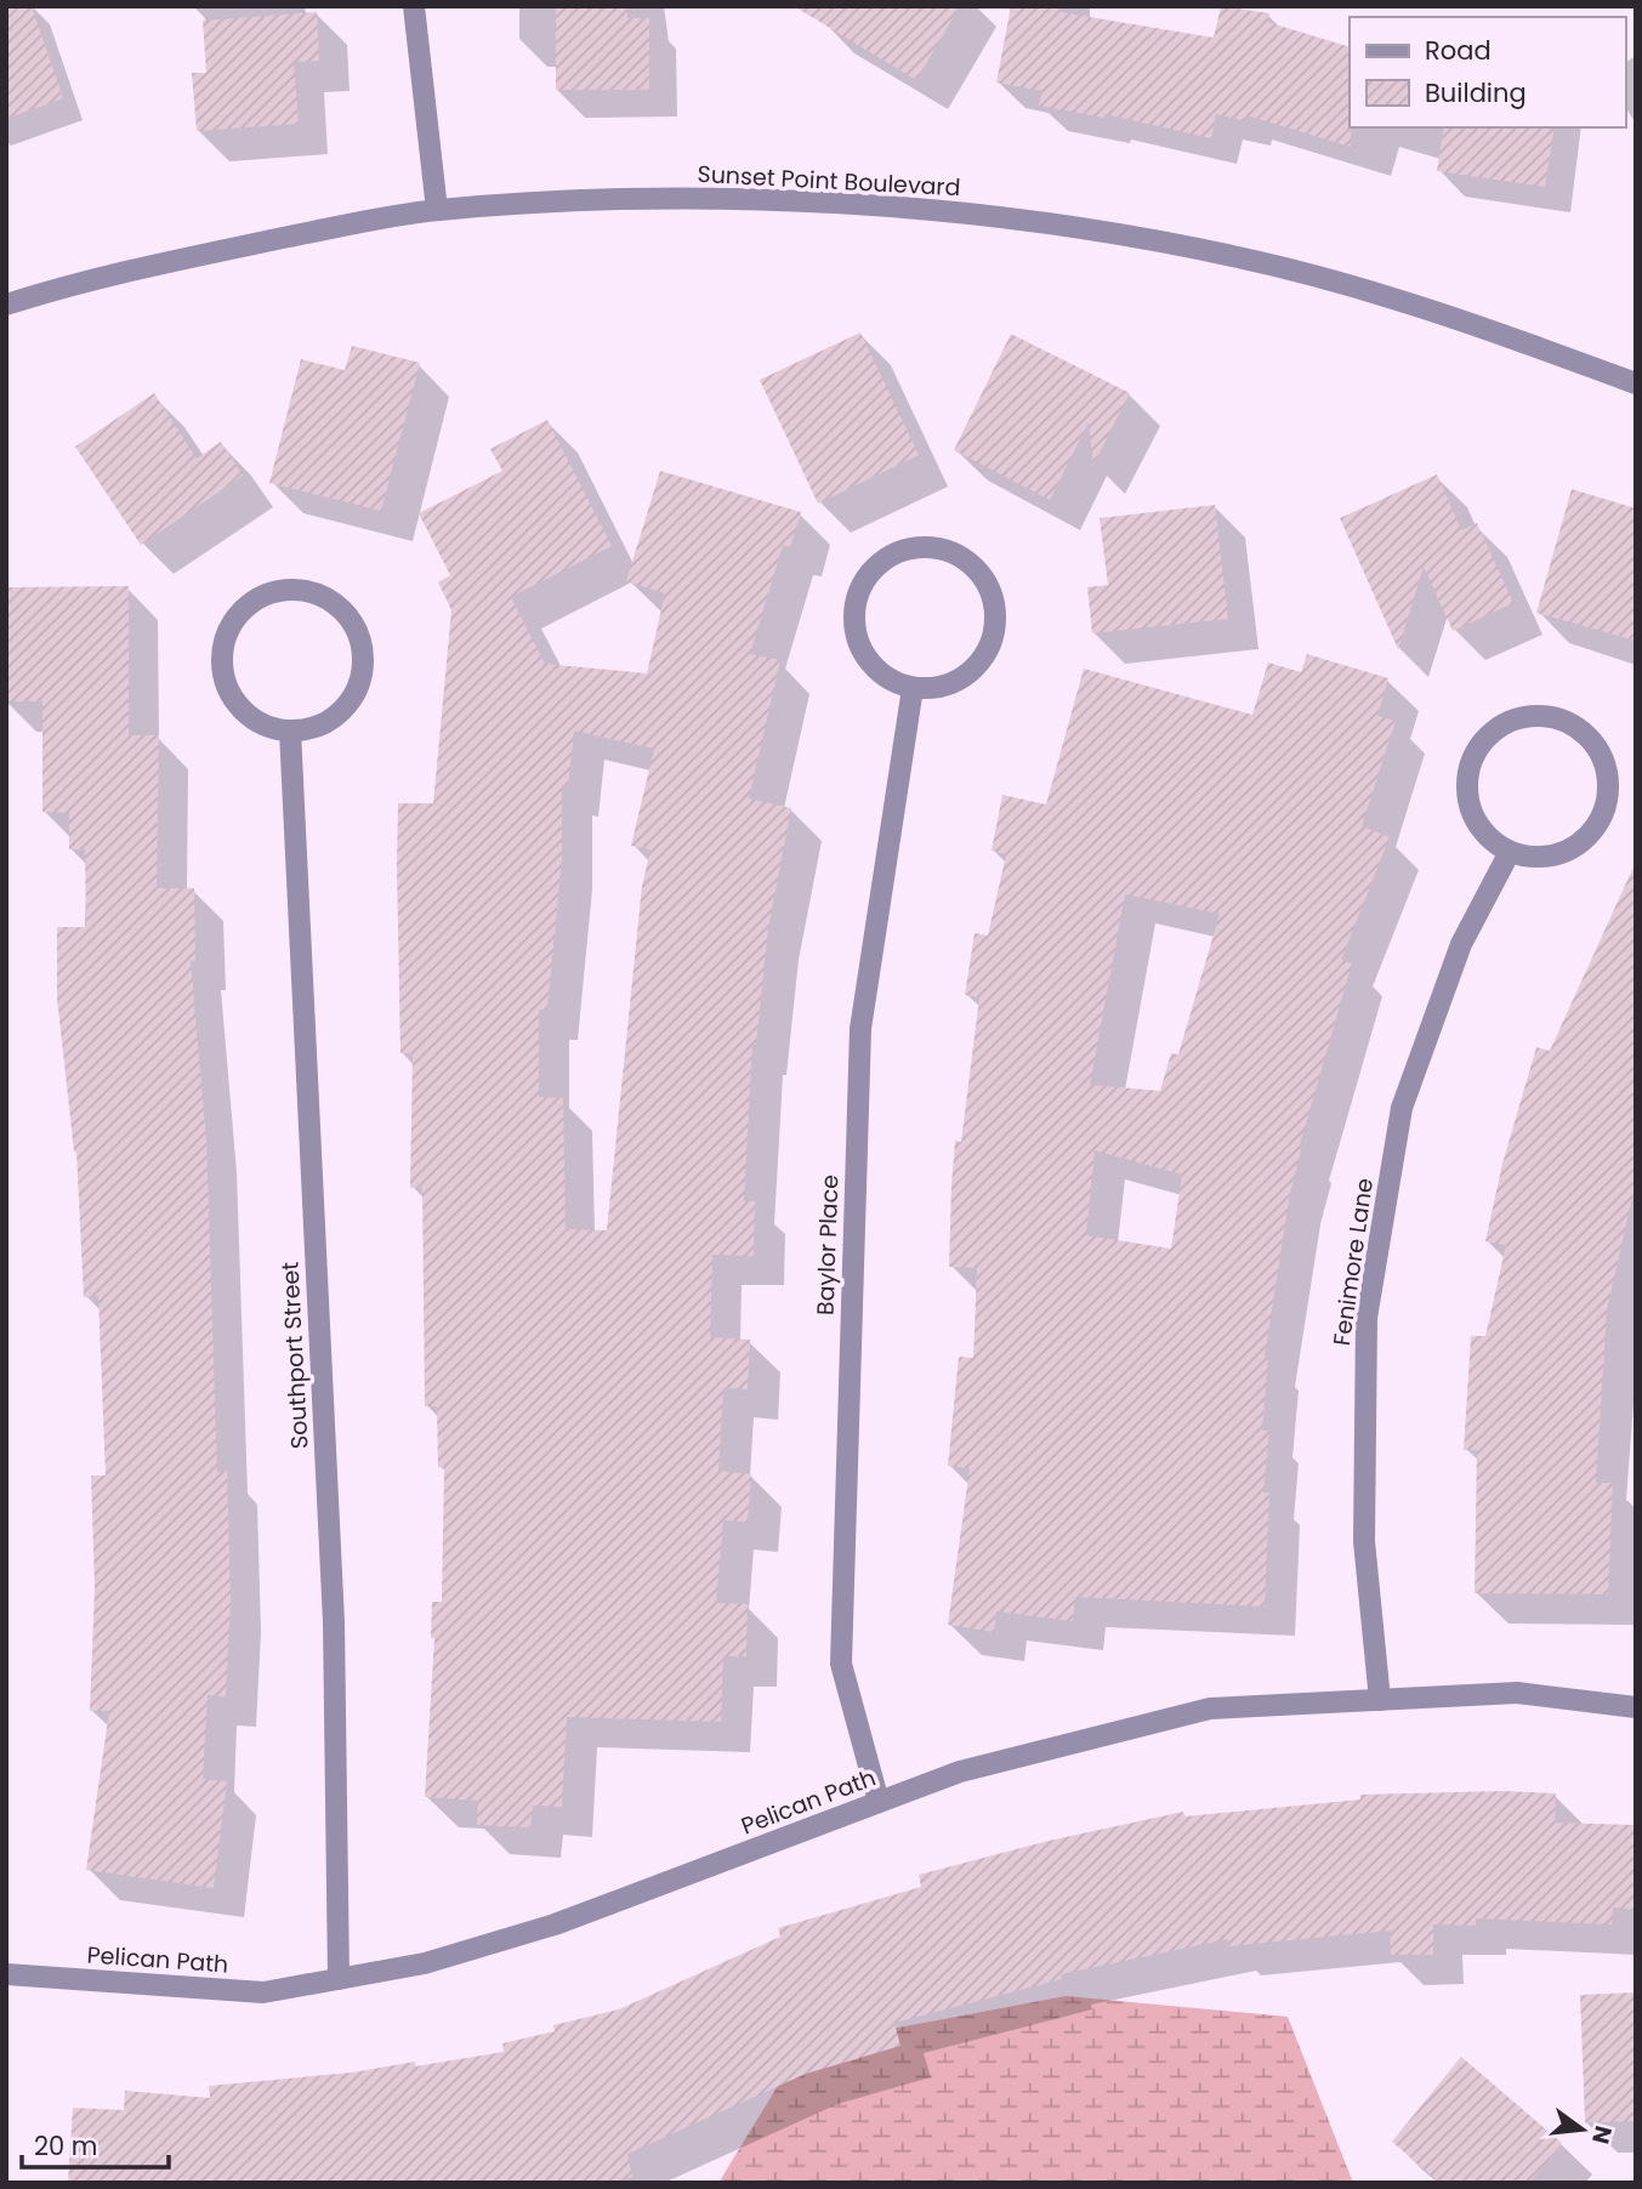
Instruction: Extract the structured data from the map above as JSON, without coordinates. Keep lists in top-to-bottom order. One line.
{"streets":{"street":["Sunset Point Boulevard","Baylor Place","Fenimore Lane","Southport Street","Pelican Path"]},"crossings":[["Baylor Place","Pelican Path"],["Fenimore Lane","Pelican Path"],["Southport Street","Pelican Path"]],"legend":["Road","Building"],"scale_bar":"20 m","north":"right"}
